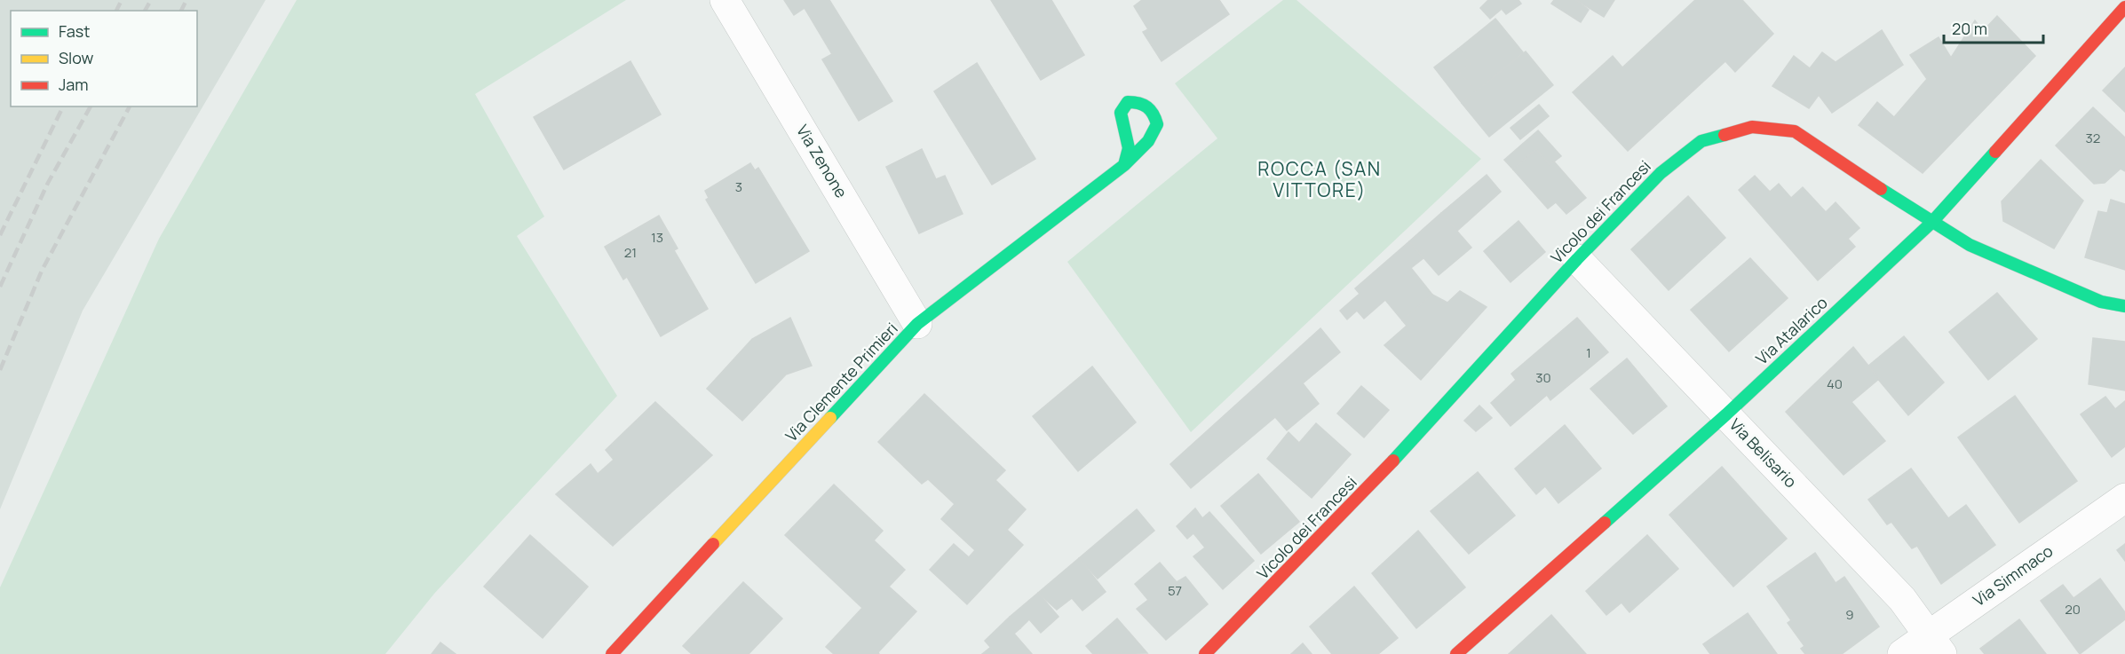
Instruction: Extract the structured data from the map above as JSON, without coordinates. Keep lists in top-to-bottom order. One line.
{"streets":{"street":["Via Zenone","Vicolo dei Francesi","Via Atalarico","Via Clemente Primieri","Via Belisario","Via Simmaco"]},"crossings":[["Via Zenone","Via Clemente Primieri"],["Vicolo dei Francesi","Via Atalarico"],["Vicolo dei Francesi","Via Belisario"],["Via Atalarico","Via Belisario"],["Via Belisario","Via Simmaco"]],"districts":["ROCCA (SAN VITTORE)"],"house_numbers":["32","3","13","21","1","30","40","57","20","9"],"legend":["Fast","Slow","Jam"],"scale_bar":"20 m"}
